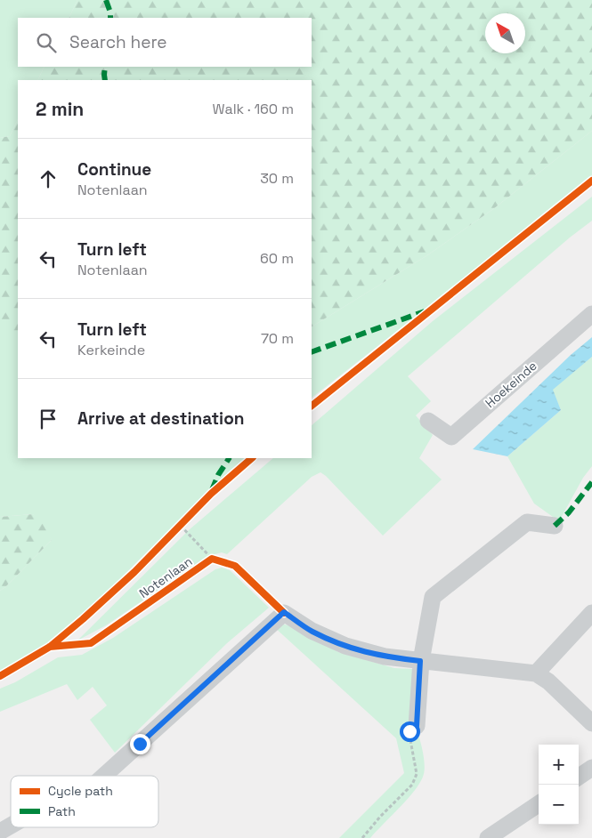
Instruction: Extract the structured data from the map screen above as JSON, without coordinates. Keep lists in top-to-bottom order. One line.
{"streets":{"street":["Hoekeinde"],"cycle path":["Notenlaan"]},"legend":["Cycle path","Path"],"north":"top left","page":{"search":"Search here","heading":["2 min","Walk · 160 m"],"list":[["Continue","Notenlaan","30 m"],["Turn left","Notenlaan","60 m"],["Turn left","Kerkeinde","70 m"],"Arrive at destination"],"map_buttons":["+","−"]}}
